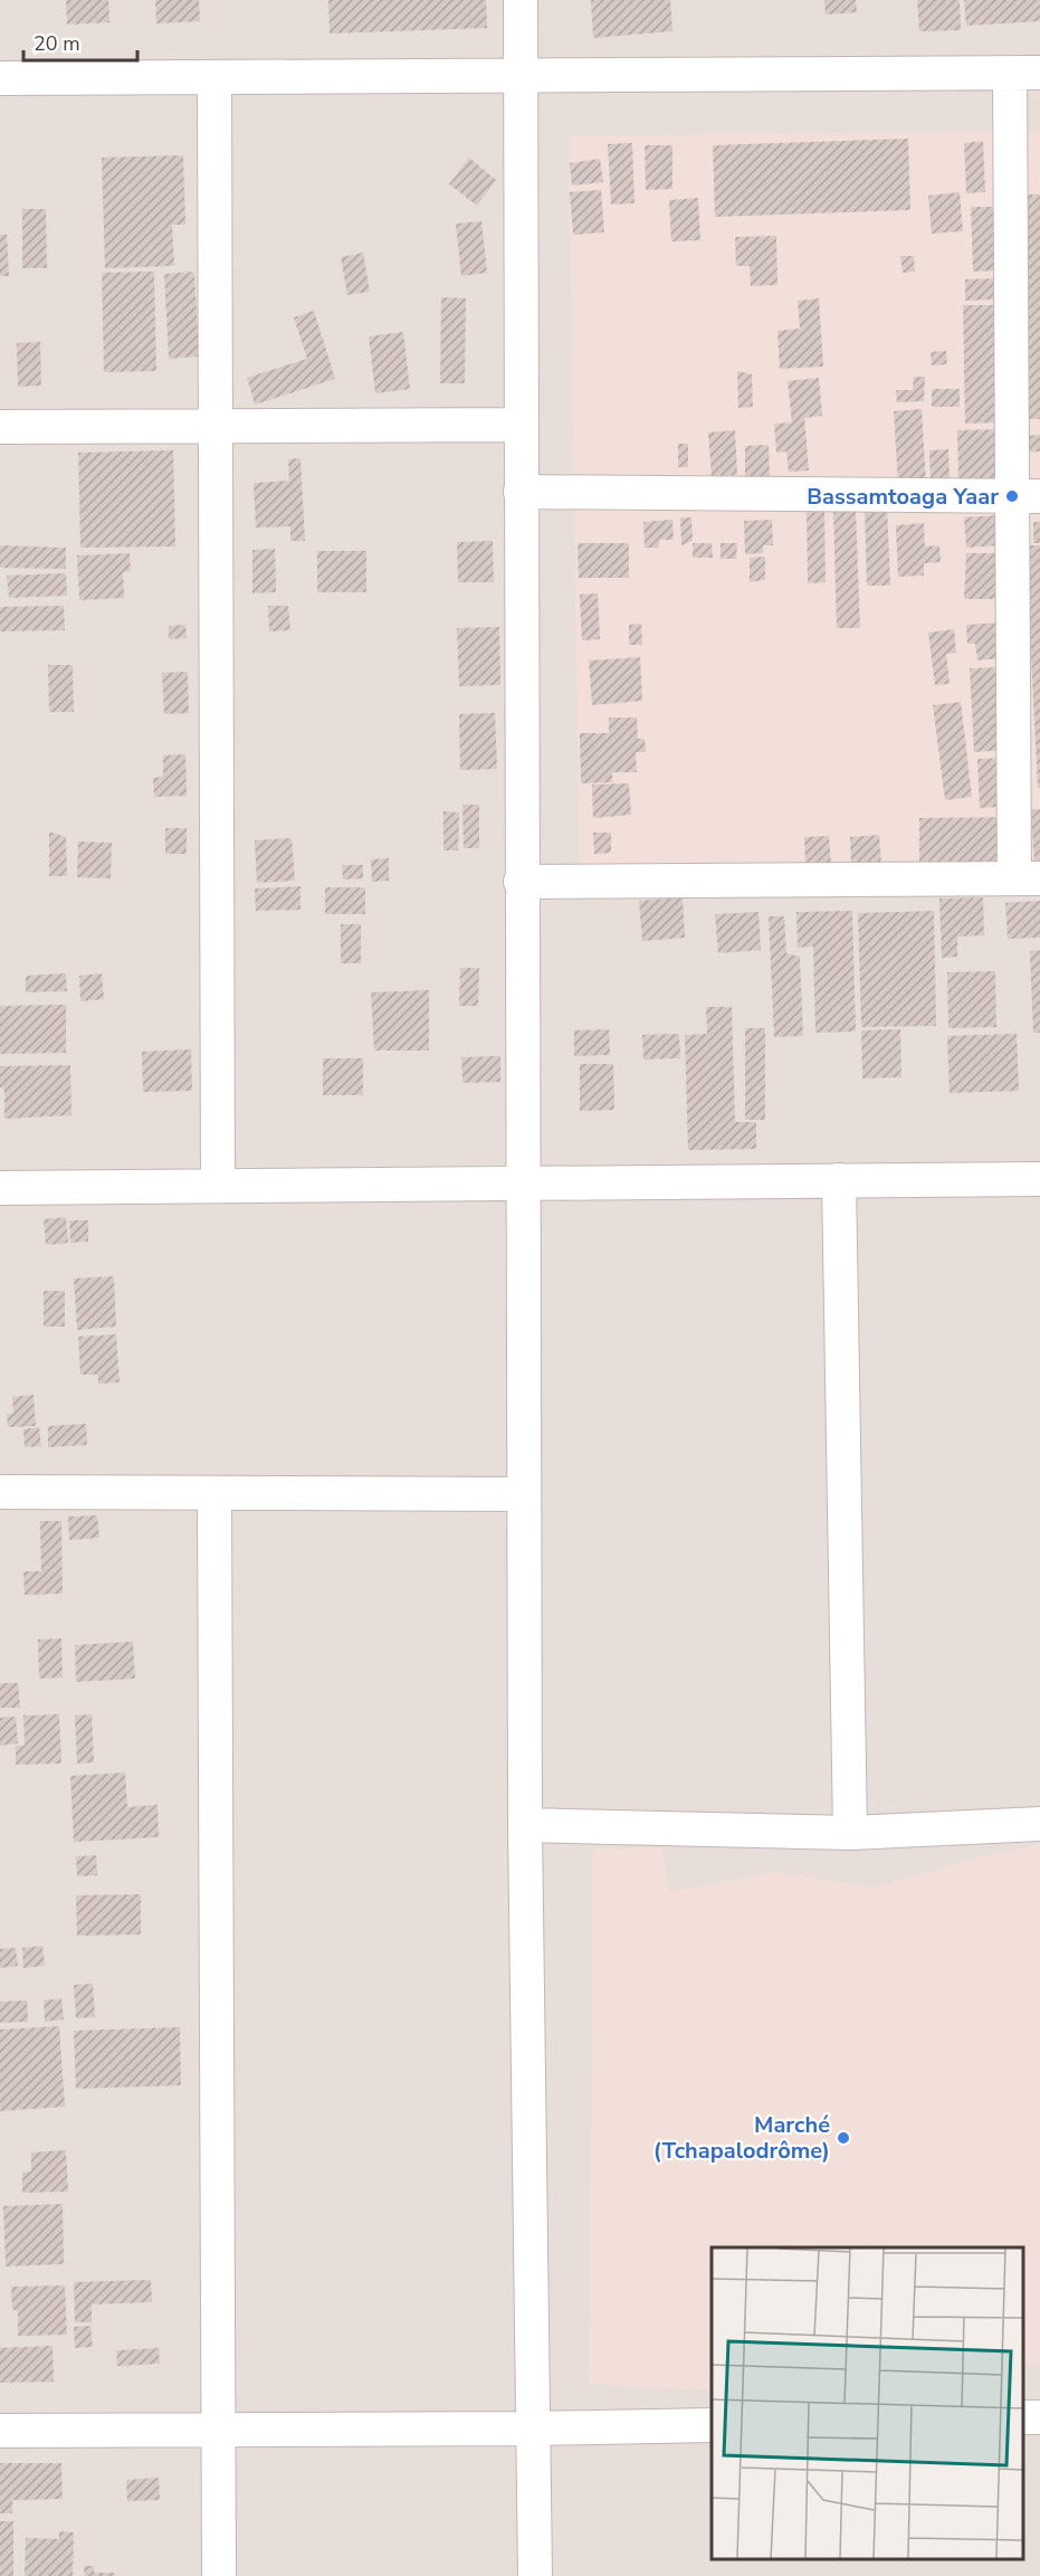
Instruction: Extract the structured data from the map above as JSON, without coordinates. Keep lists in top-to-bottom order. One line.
{"places":["Bassamtoaga Yaar","Marché (Tchapalodrôme)"],"scale_bar":"20 m"}
